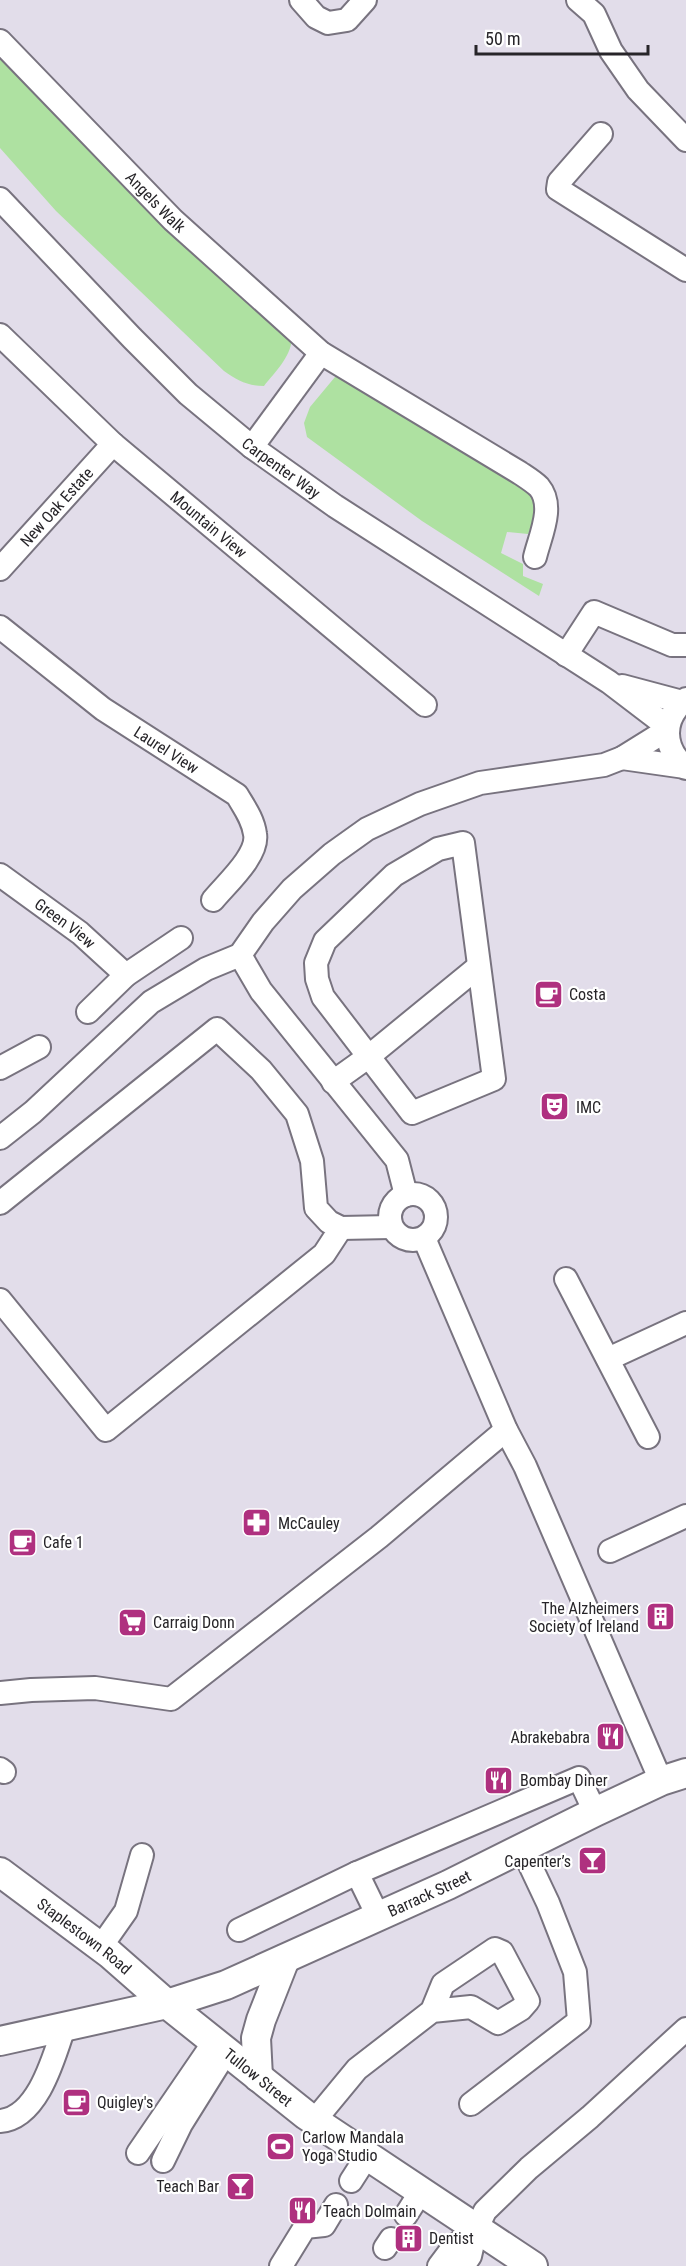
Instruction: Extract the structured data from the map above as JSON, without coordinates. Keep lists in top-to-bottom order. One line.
{"streets":{"main road":["Barrack Street","Staplestown Road","Tullow Street"],"street":["Angels Walk","Carpenter Way","New Oak Estate","Mountain View","Laurel View","Green View"]},"crossings":[["New Oak Estate","Mountain View"],["Barrack Street","Staplestown Road"],["Barrack Street","Tullow Street"],["Staplestown Road","Tullow Street"]],"places":{"cafe":["Costa","Cafe 1","Quigley's"],"theatre":["IMC"],"pharmacy":["McCauley"],"building":["The Alzheimers Society of Ireland","Dentist"],"supermarket":["Carraig Donn"],"restaurant":["Abrakebabra","Bombay Diner","Teach Dolmain"],"bar":["Capenter’s","Teach Bar"],"sports":["Carlow Mandala Yoga Studio"]},"scale_bar":"50 m"}
